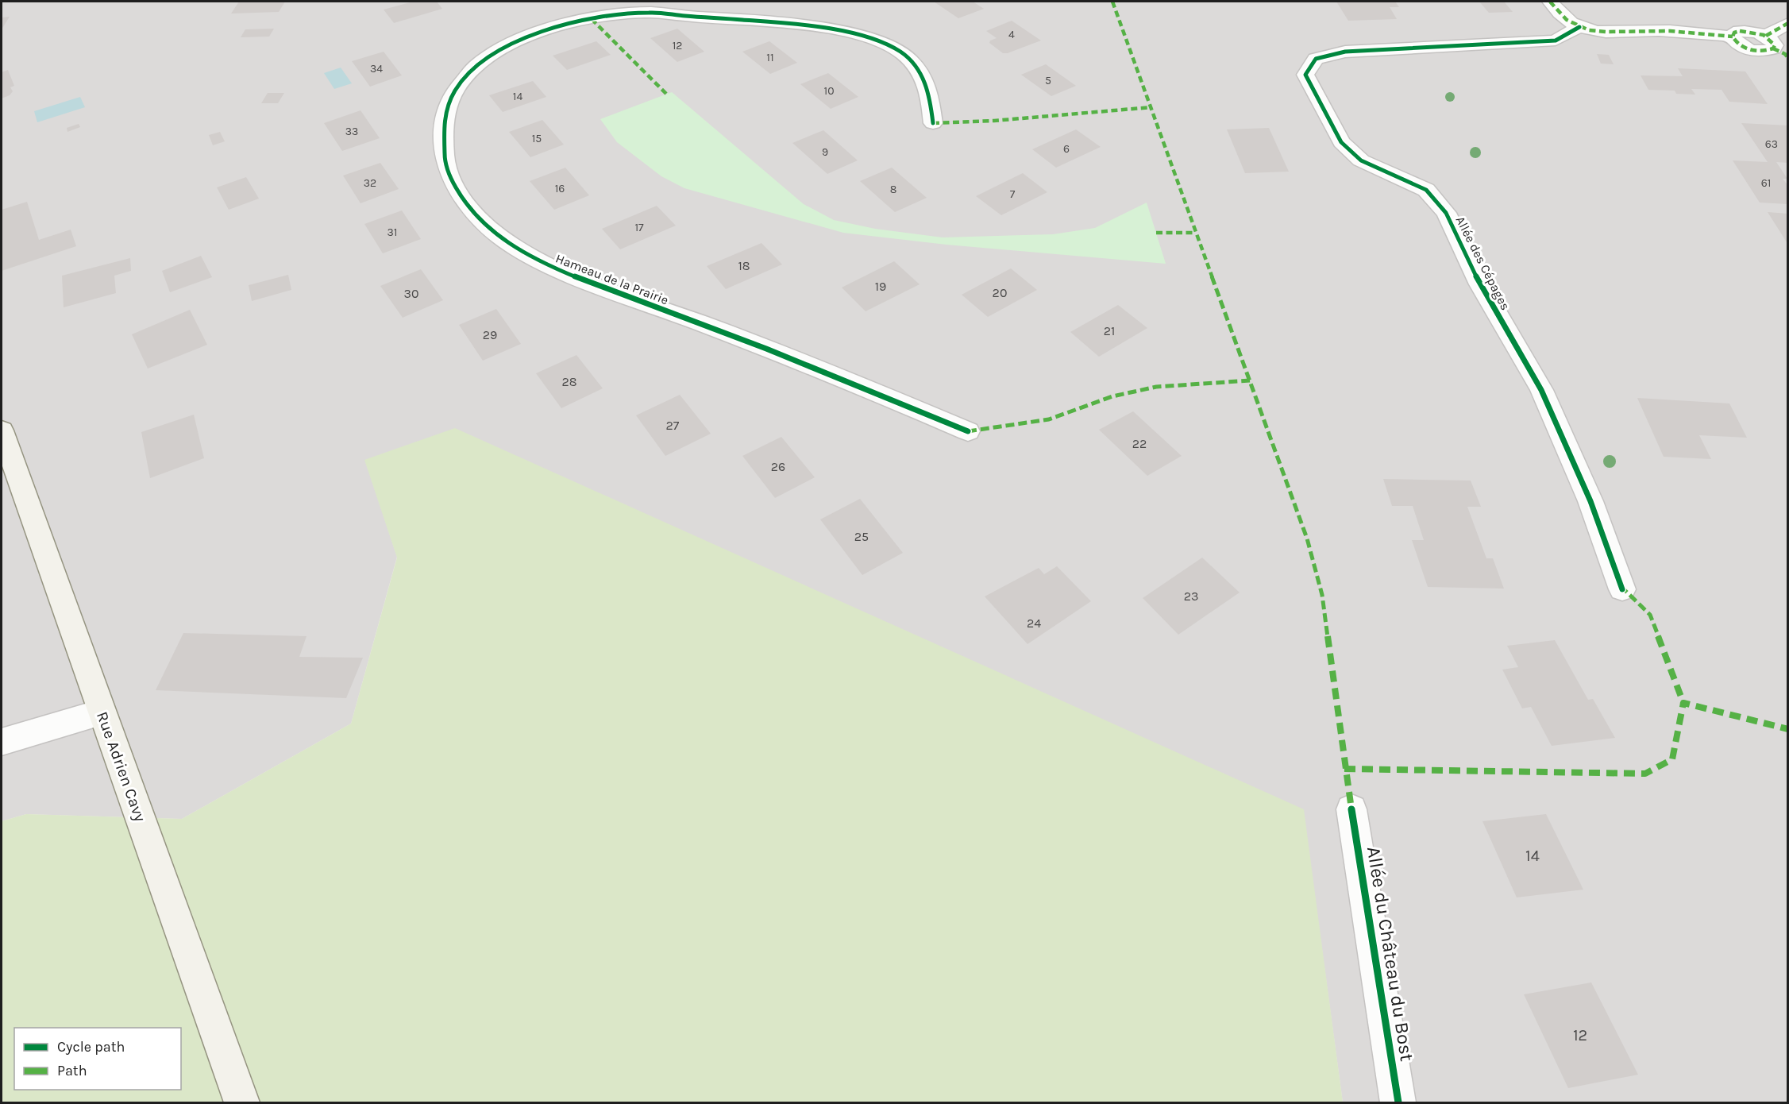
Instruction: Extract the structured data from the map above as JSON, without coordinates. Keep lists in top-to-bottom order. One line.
{"streets":{"main road":["Rue Adrien Cavy"],"street":["Allée des Cépages","Hameau de la Prairie","Allée du Château du Bost"]},"house_numbers":["4","12","11","34","5","10","14","33","15","63","6","9","32","61","16","8","7","17","31","18","19","20","30","21","29","28","27","22","26","25","23","24","14","12"],"legend":["Cycle path","Path"]}
